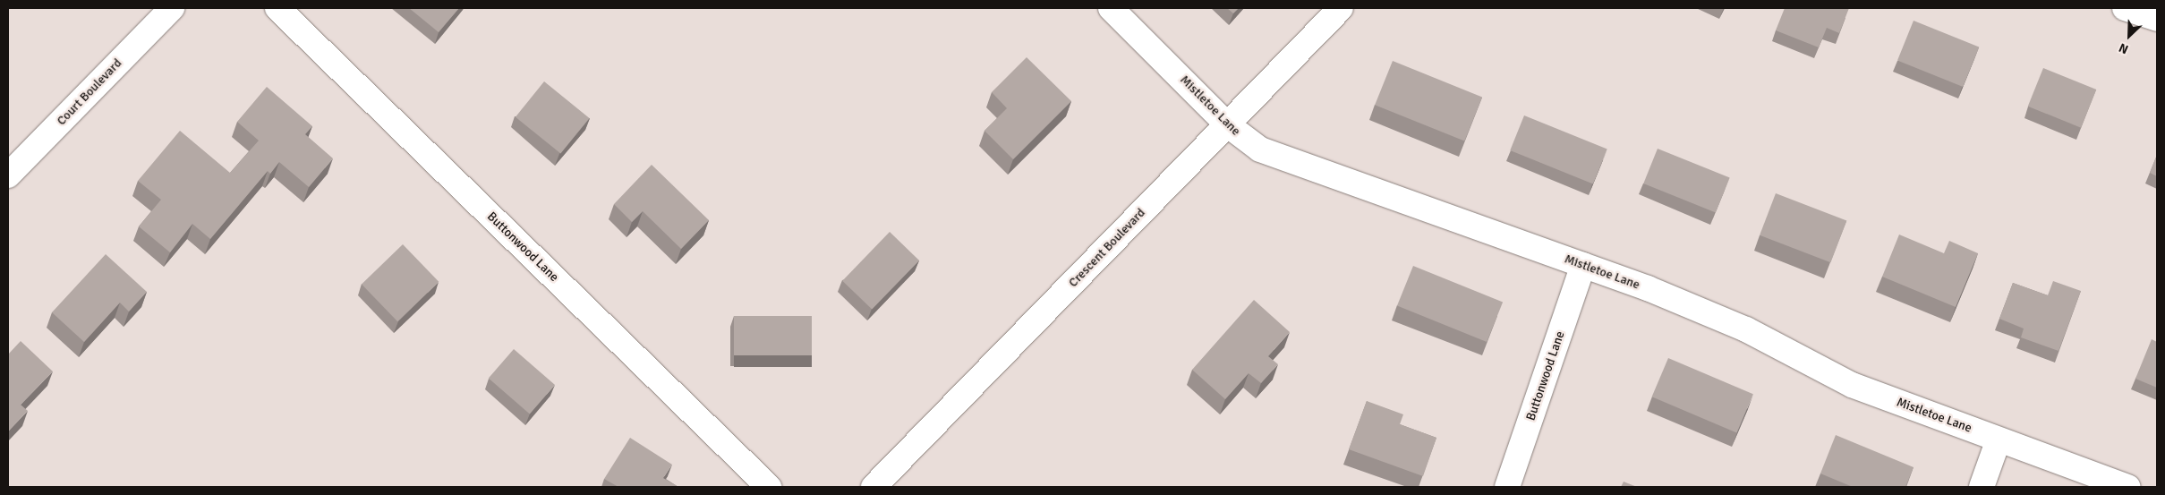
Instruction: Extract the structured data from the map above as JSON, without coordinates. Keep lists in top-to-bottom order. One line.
{"streets":{"street":["Court Boulevard","Mistletoe Lane","Buttonwood Lane","Crescent Boulevard"]},"crossings":[["Mistletoe Lane","Buttonwood Lane"],["Mistletoe Lane","Crescent Boulevard"]],"north":"bottom left"}
